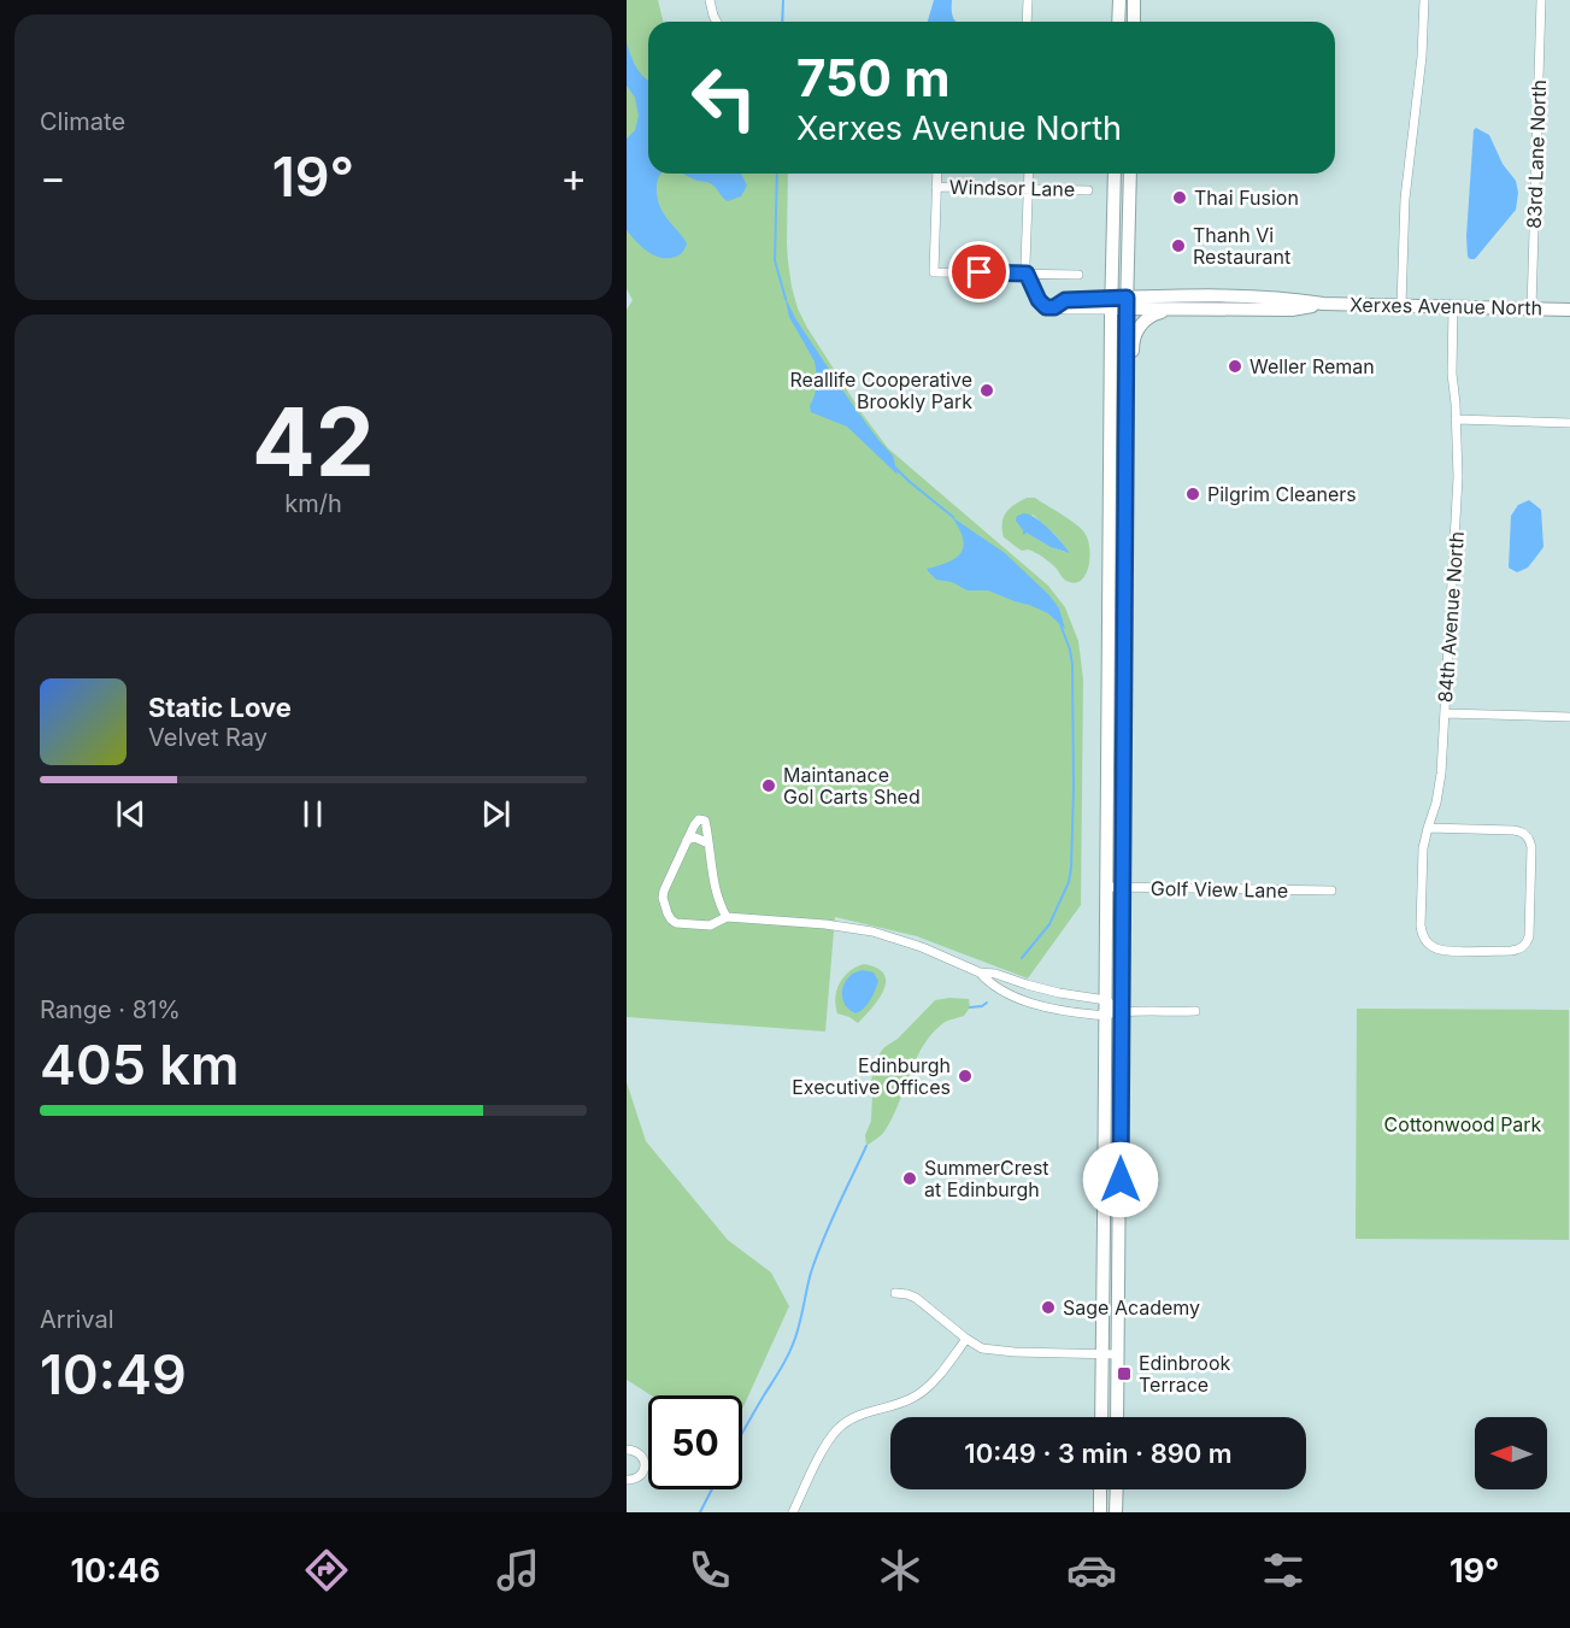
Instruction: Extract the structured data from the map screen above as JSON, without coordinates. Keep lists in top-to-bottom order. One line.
{"streets":{"main road":["Xerxes Avenue North"],"street":["83rd Lane North","Windsor Lane","84th Avenue North","Golf View Lane"]},"crossings":[["83rd Lane North","Xerxes Avenue North"],["Xerxes Avenue North","84th Avenue North"]],"parks":["Cottonwood Park"],"places":{"other":["Thai Fusion","Thanh Vi Restaurant","Weller Reman","Reallife Cooperative Brookly Park","Pilgrim Cleaners","Maintanace Gol Carts Shed","Edinburgh Executive Offices","SummerCrest at Edinburgh","Sage Academy"],"transit":["Edinbrook Terrace"]},"north":"left","page":{"tile":["Climate",["42","km/h"],["Range · 81%","405 km"],["Arrival","10:49"]],"turn":["750 m","Xerxes Avenue North"],"heat":["−","19°","+"],"song":["Static Love","Velvet Ray"],"limit":"50","trip":"10:49 · 3 min · 890 m","tabs":["10:46","19°"]}}
